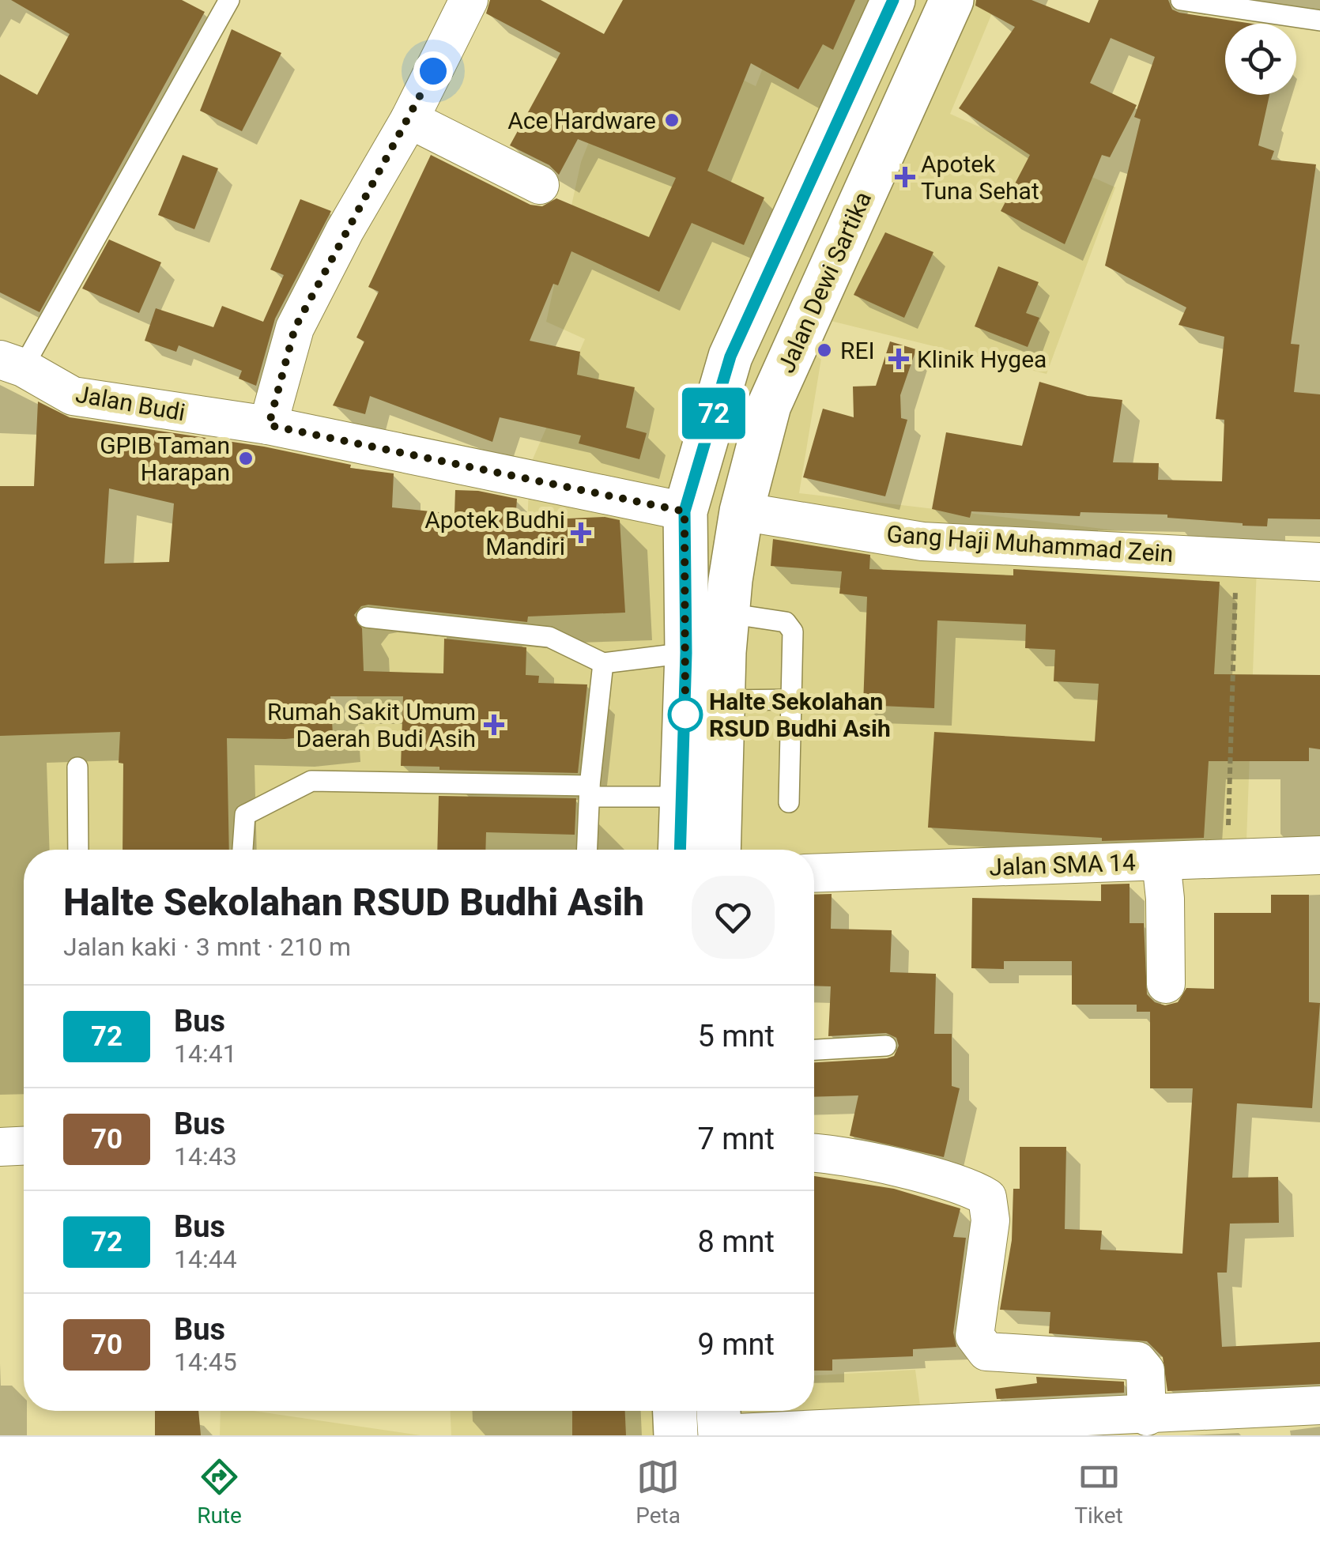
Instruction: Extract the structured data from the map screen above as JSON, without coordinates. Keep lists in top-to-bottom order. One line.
{"streets":{"main road":["Jalan Dewi Sartika"],"street":["Jalan Budi","Gang Haji Muhammad Zein","Jalan SMA 14"]},"crossings":[["Jalan Dewi Sartika","Gang Haji Muhammad Zein"]],"places":{"other":["Ace Hardware","REI","GPIB Taman Harapan","Halte Sekolahan RSUD Budhi Asih"],"health":["Apotek Tuna Sehat","Klinik Hygea","Apotek Budhi Mandiri","Rumah Sakit Umum Daerah Budi Asih"]},"lines":["bus line 72"],"page":{"on_map":"72","heading":["Halte Sekolahan RSUD Budhi Asih","Jalan kaki · 3 mnt · 210 m"],"list":[{"mark":"72","name":"Bus","note":"14:41","value":"5 mnt"},{"mark":"70","name":"Bus","note":"14:43","value":"7 mnt"},{"mark":"72","name":"Bus","note":"14:44","value":"8 mnt"},{"mark":"70","name":"Bus","note":"14:45","value":"9 mnt"}],"tabs":["Rute","Peta","Tiket"]}}
